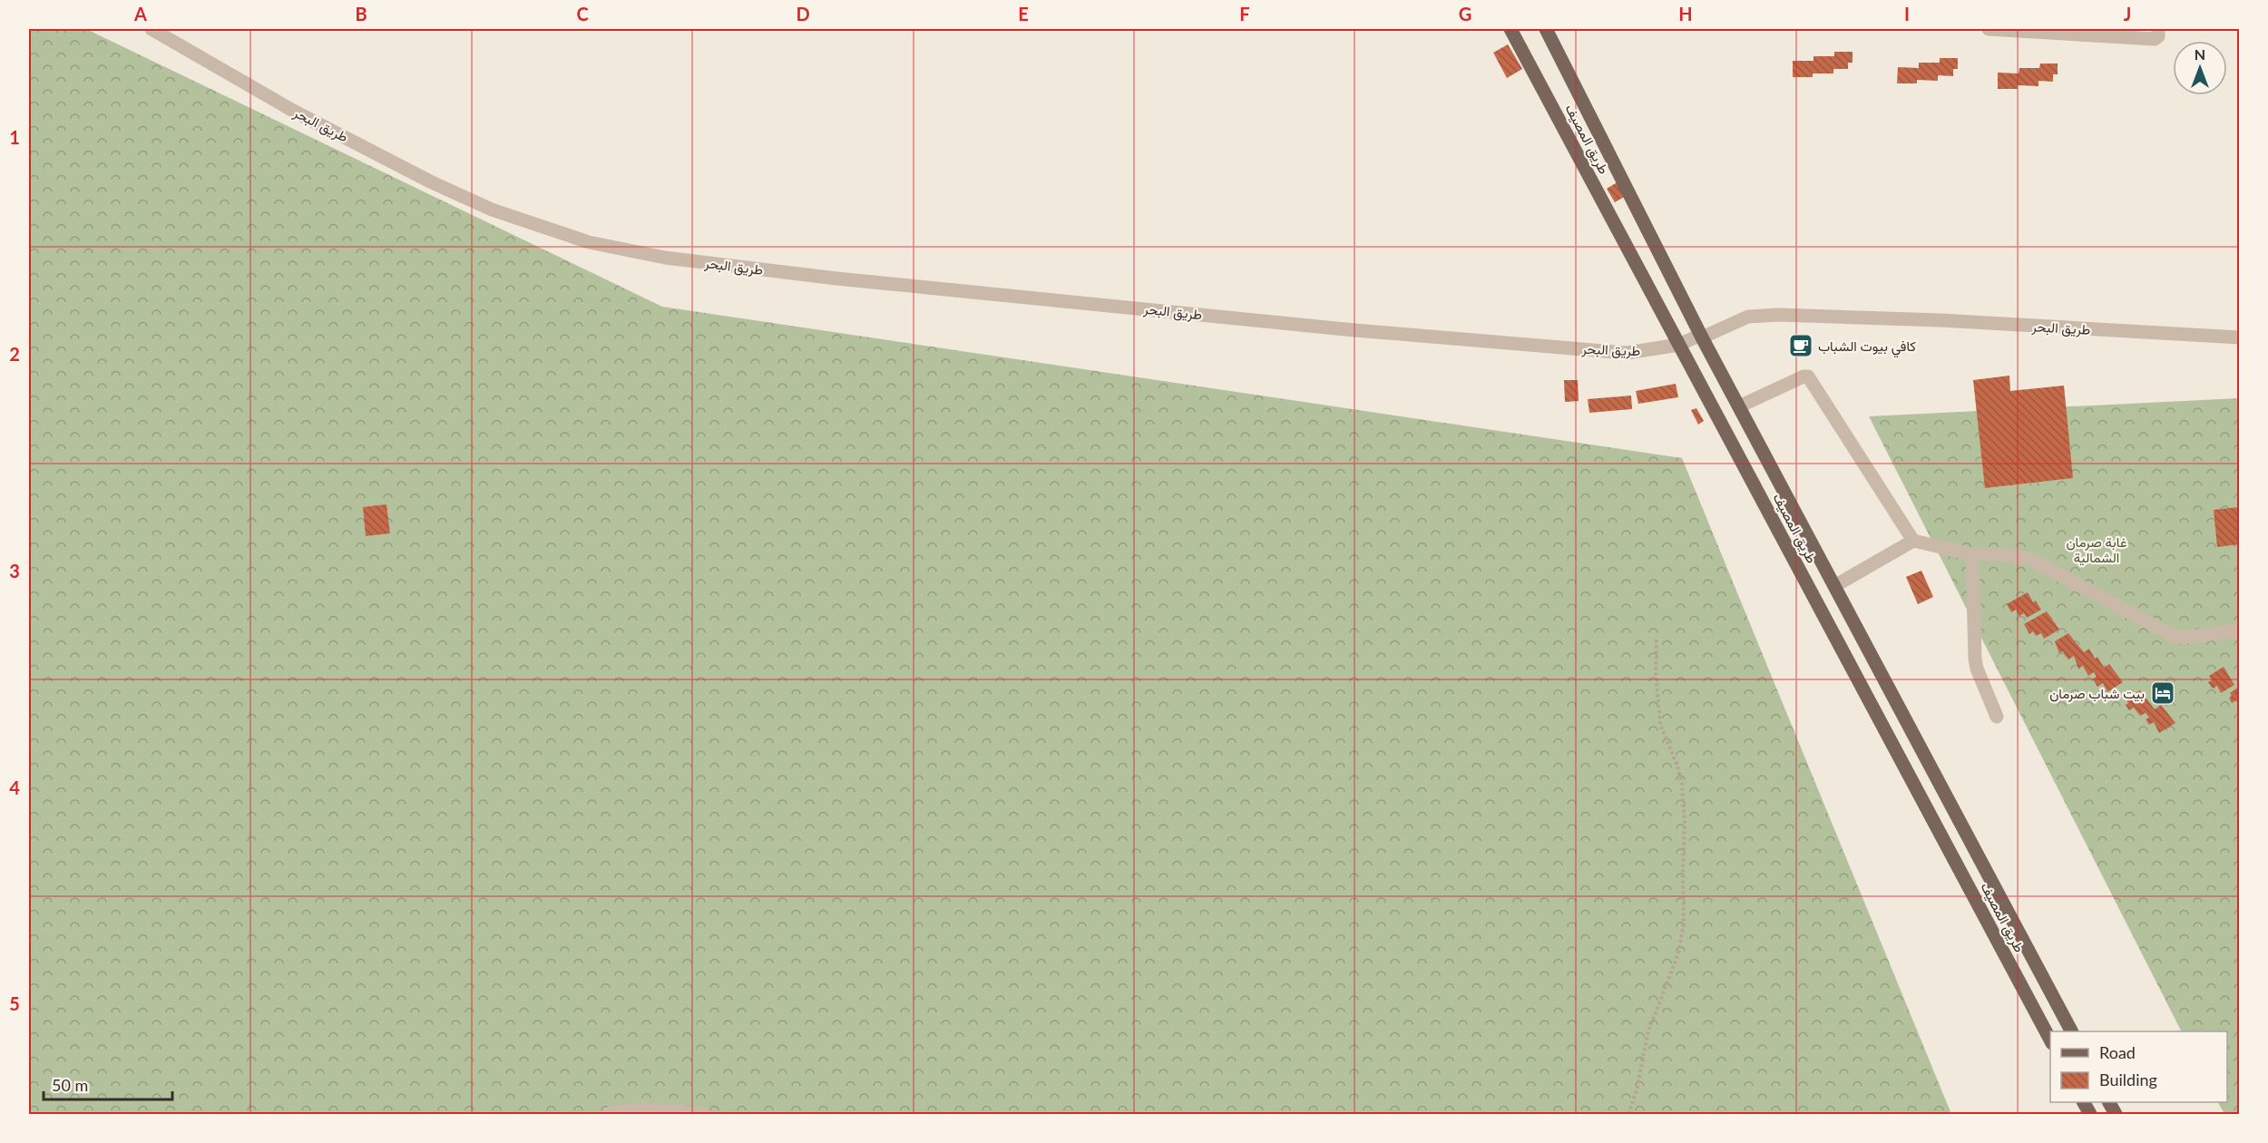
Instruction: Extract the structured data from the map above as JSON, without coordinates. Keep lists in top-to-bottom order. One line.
{"streets":{"main road":["طريق المصيف"],"street":["طريق البحر"]},"crossings":[["طريق البحر","طريق المصيف"]],"parks":["غابة صرمان الشمالية"],"places":{"cafe":["كافي بيوت الشباب"],"hotel":["بيت شباب صرمان"]},"legend":["Road","Building"],"scale_bar":"50 m","north":"top","grid":{"columns":["A","B","C","D","E","F","G","H","I","J"],"rows":["1","2","3","4","5"]}}
